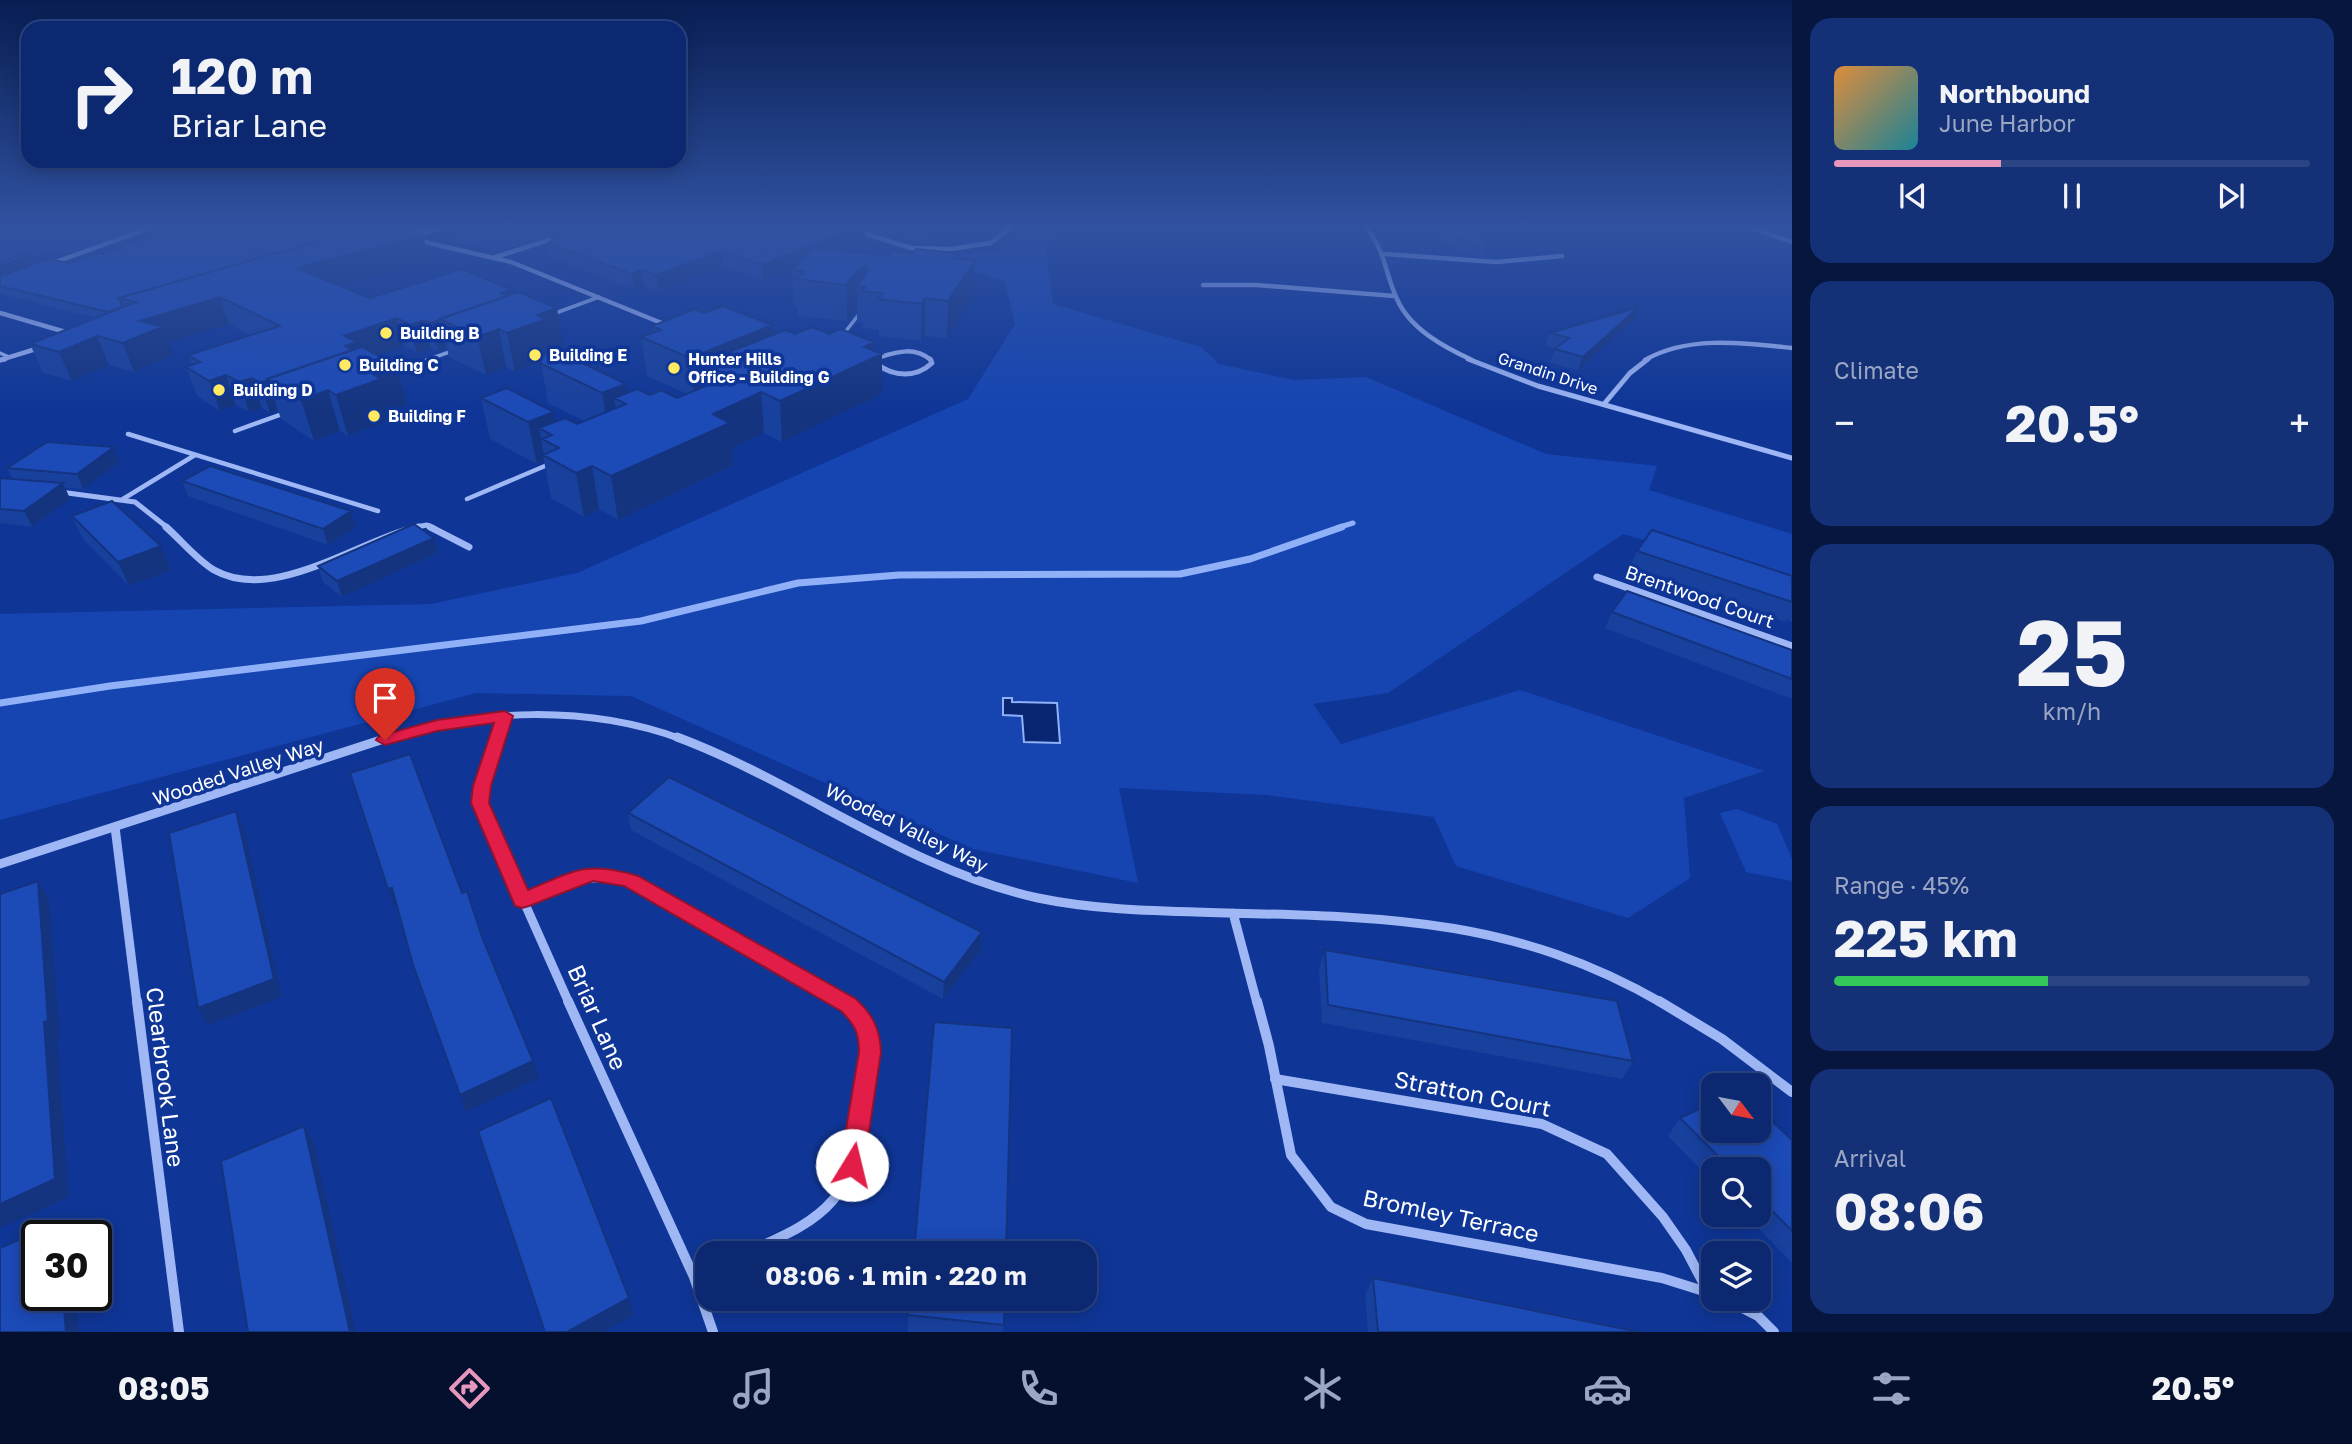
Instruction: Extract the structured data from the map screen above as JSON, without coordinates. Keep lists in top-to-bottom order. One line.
{"streets":{"street":["Grandin Drive","Brentwood Court","Wooded Valley Way","Briar Lane","Clearbrook Lane","Stratton Court","Bromley Terrace"]},"crossings":[["Wooded Valley Way","Briar Lane"],["Wooded Valley Way","Clearbrook Lane"],["Wooded Valley Way","Bromley Terrace"],["Stratton Court","Bromley Terrace"]],"places":["Building B","Building E","Building C","Hunter Hills Office - Building G","Building D","Building F"],"north":"bottom right","page":{"turn":["120 m","Briar Lane"],"song":["Northbound","June Harbor"],"tile":["Climate",["25","km/h"],["Range · 45%","225 km"],["Arrival","08:06"]],"heat":["−","20.5°","+"],"limit":"30","trip":"08:06 · 1 min · 220 m","tabs":["08:05","20.5°"]}}
